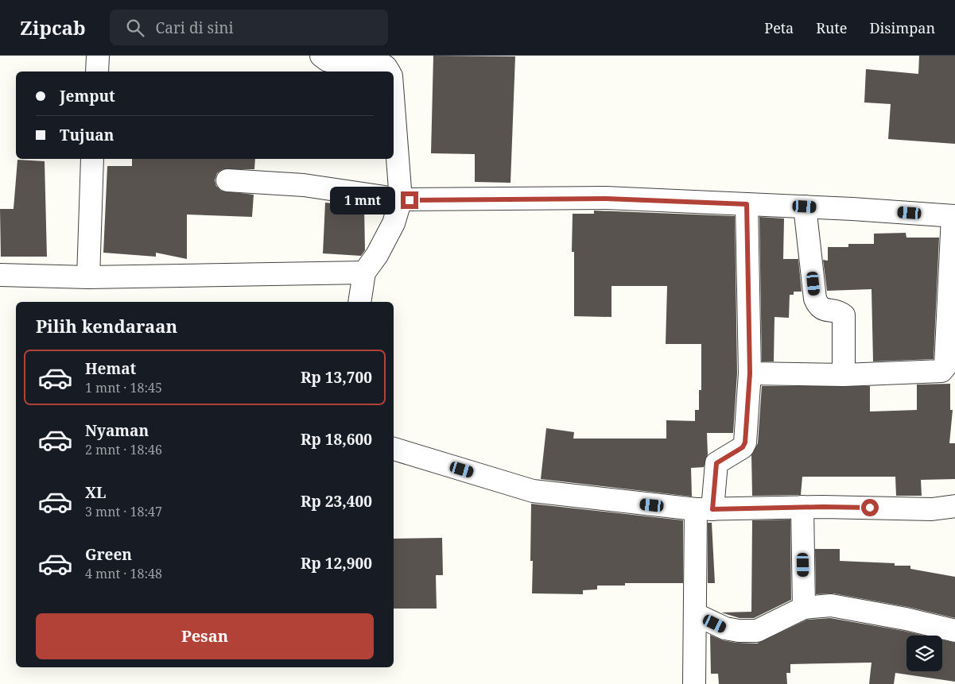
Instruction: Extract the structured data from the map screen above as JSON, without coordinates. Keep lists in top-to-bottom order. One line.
{"page":{"header":"Zipcab","search":"Cari di sini","nav":["Peta","Rute","Disimpan"],"banner":["Jemput","Tujuan"],"bubble":"1 mnt","heading":"Pilih kendaraan","list":[{"name":"Hemat","note":"1 mnt · 18:45","value":"Rp 13,700"},{"name":"Nyaman","note":"2 mnt · 18:46","value":"Rp 18,600"},{"name":"XL","note":"3 mnt · 18:47","value":"Rp 23,400"},{"name":"Green","note":"4 mnt · 18:48","value":"Rp 12,900"}],"buttons":"Pesan"}}
